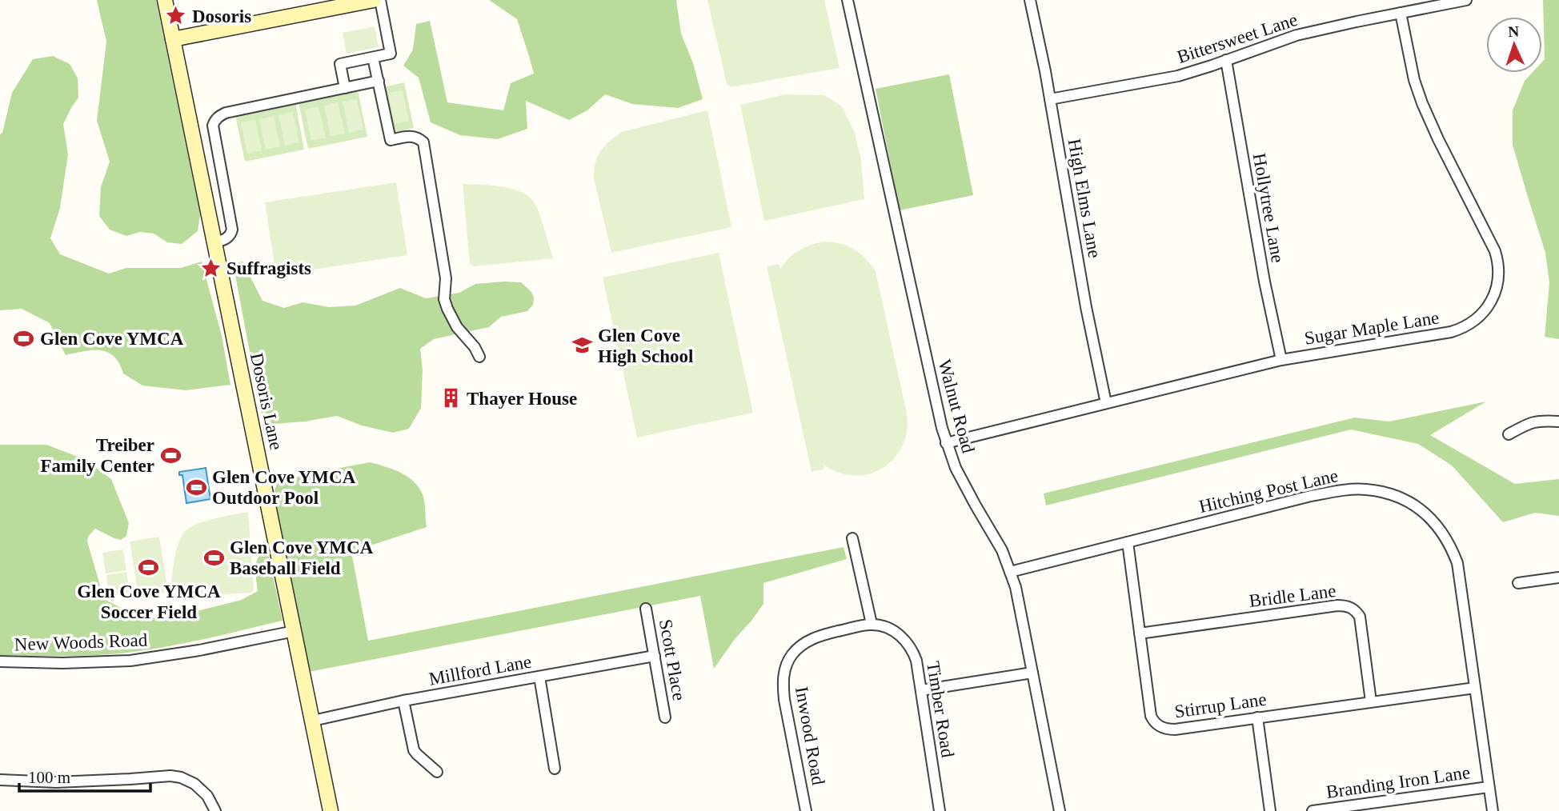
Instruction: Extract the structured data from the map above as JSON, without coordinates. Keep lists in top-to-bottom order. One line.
{"streets":{"street":["Bittersweet Lane","High Elms Lane","Hollytree Lane","Sugar Maple Lane","Dosoris Lane","Walnut Road","Hitching Post Lane","Bridle Lane","New Woods Road","Scott Place","Millford Lane","Stirrup Lane","Timber Road","Inwood Road","Branding Iron Lane"]},"crossings":[["Bittersweet Lane","High Elms Lane"],["Bittersweet Lane","Hollytree Lane"],["Bittersweet Lane","Sugar Maple Lane"],["High Elms Lane","Sugar Maple Lane"],["Hollytree Lane","Sugar Maple Lane"],["Sugar Maple Lane","Walnut Road"],["Dosoris Lane","New Woods Road"],["Dosoris Lane","Millford Lane"],["Walnut Road","Hitching Post Lane"],["Hitching Post Lane","Stirrup Lane"],["Hitching Post Lane","Branding Iron Lane"],["Bridle Lane","Stirrup Lane"],["Scott Place","Millford Lane"],["Timber Road","Inwood Road"]],"places":{"place":["Dosoris","Suffragists"],"sports":["Glen Cove YMCA","Treiber Family Center","Glen Cove YMCA Outdoor Pool","Glen Cove YMCA Baseball Field","Glen Cove YMCA Soccer Field"],"school or university":["Glen Cove High School"],"building":["Thayer House"]},"scale_bar":"100 m","north":"top"}
